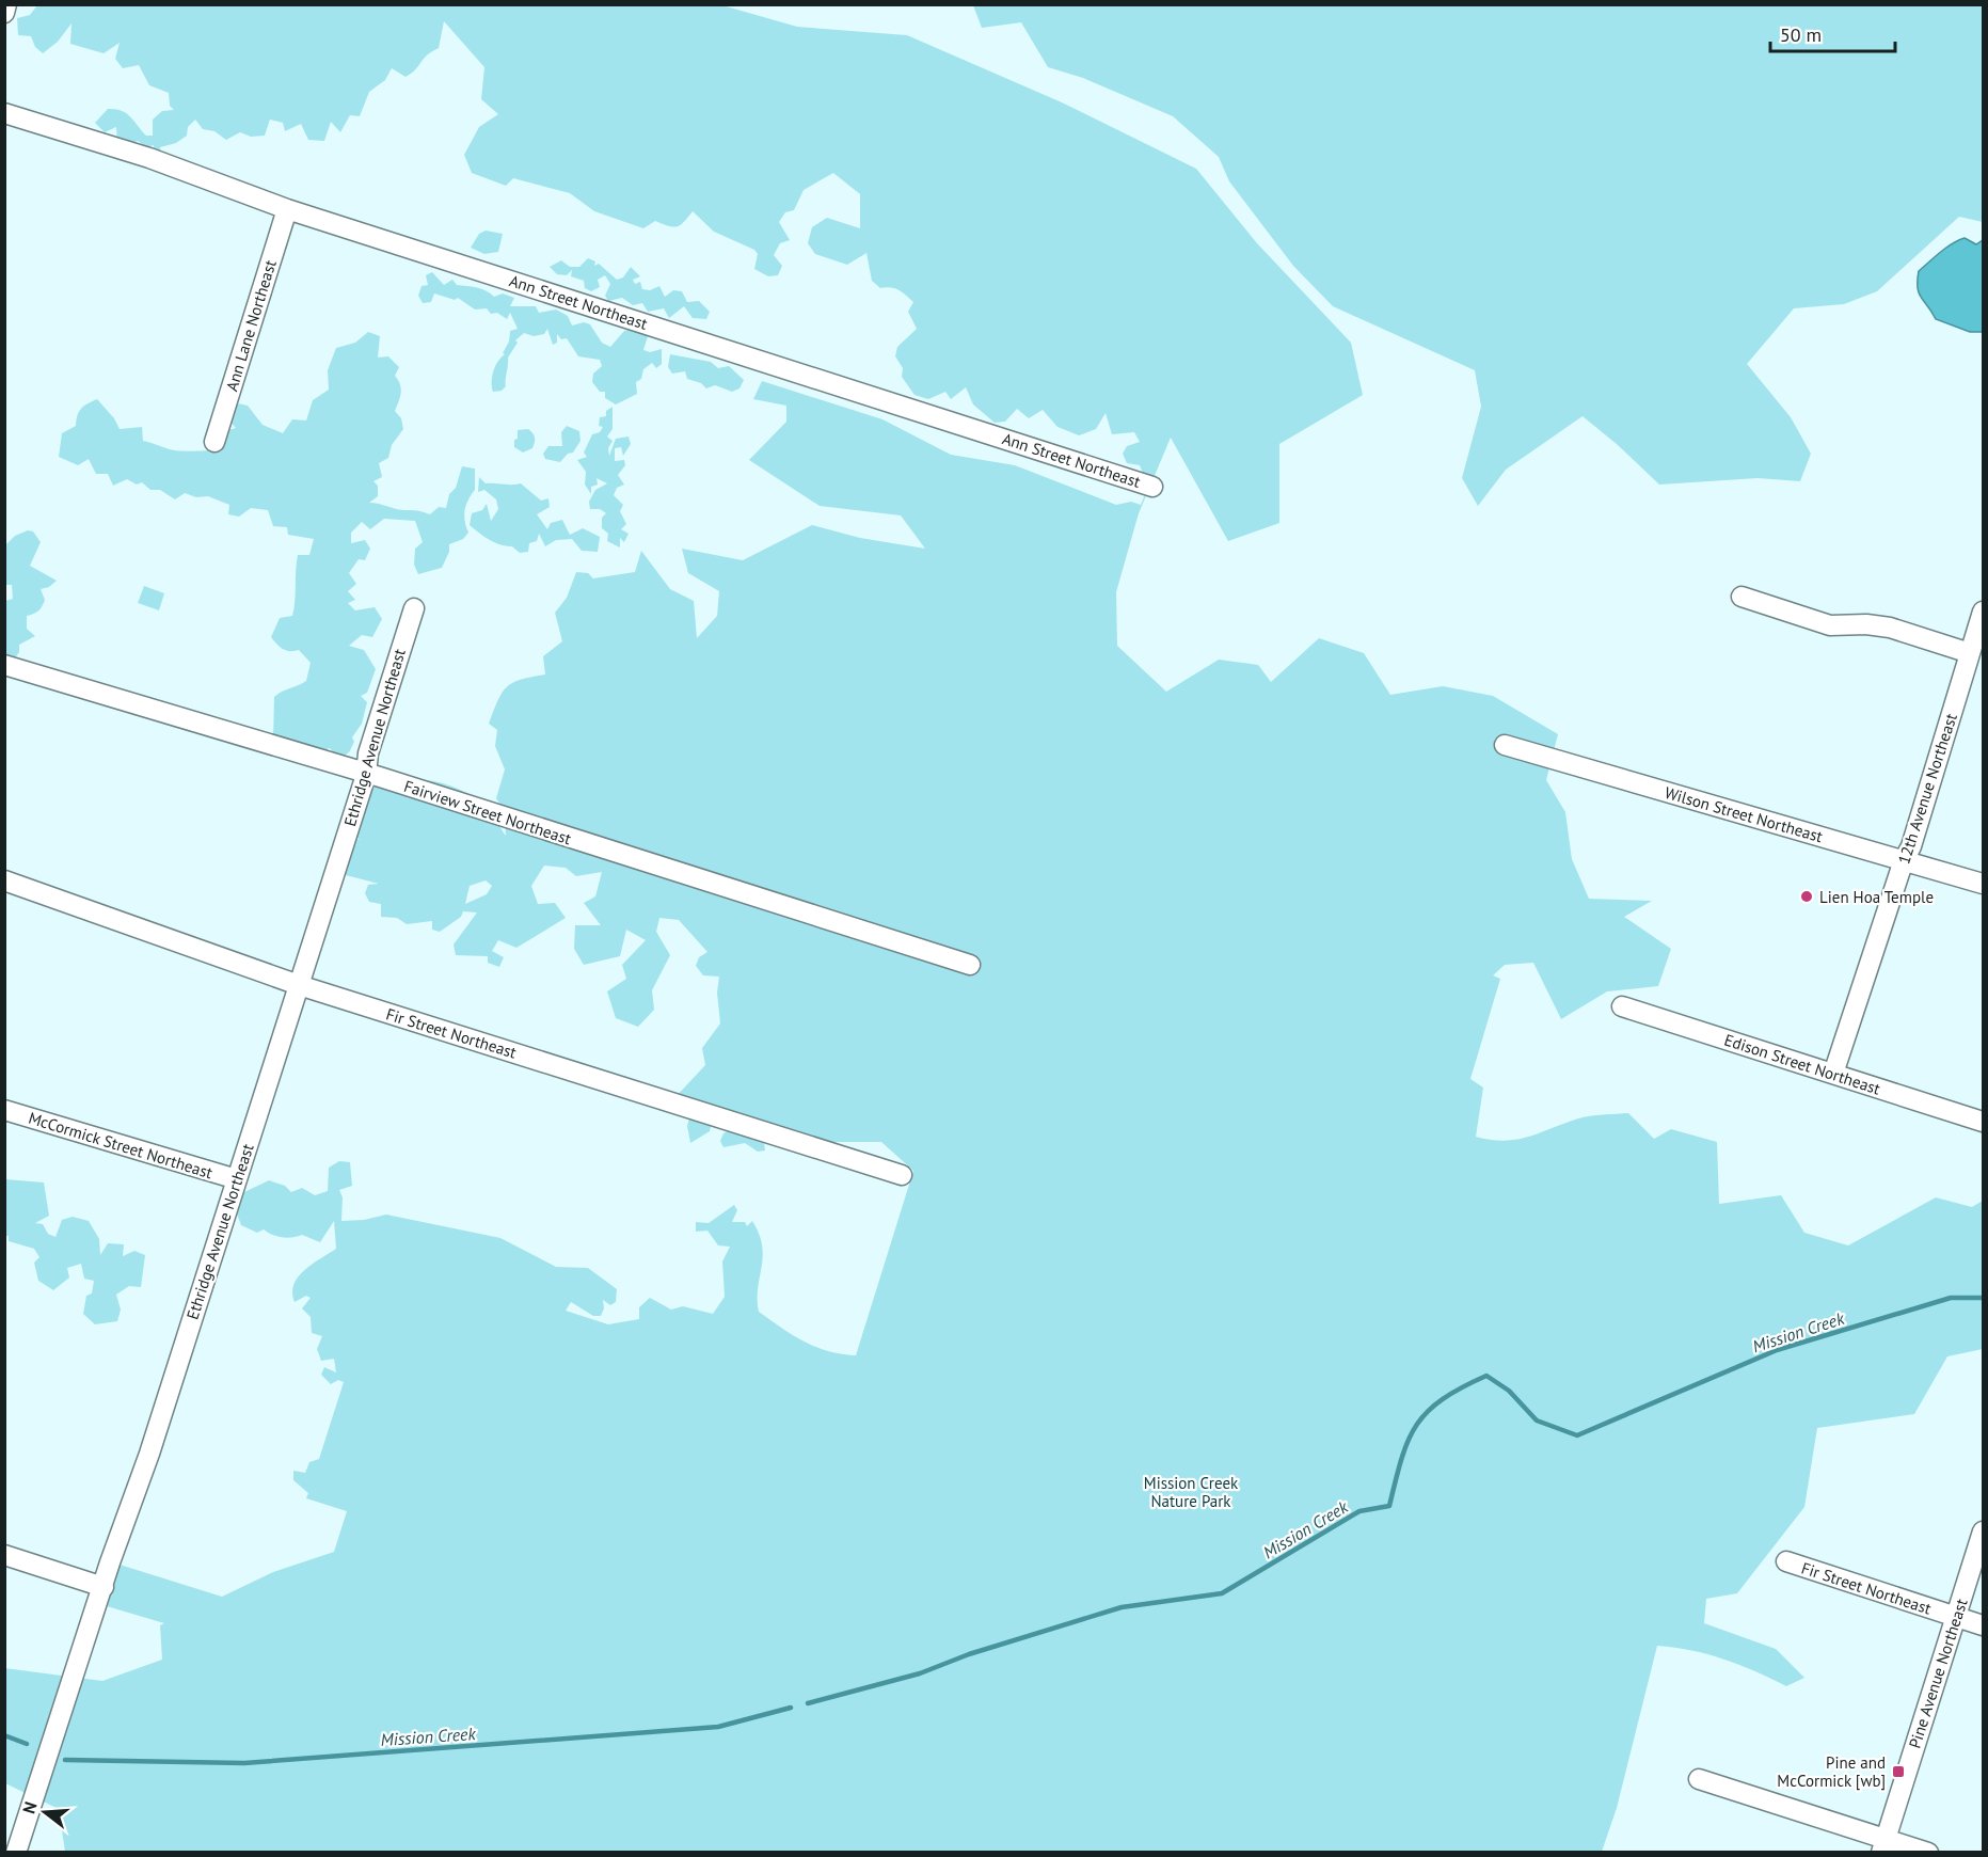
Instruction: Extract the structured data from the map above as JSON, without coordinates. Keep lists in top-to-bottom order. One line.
{"streets":{"street":["Ann Street Northeast","Ann Lane Northeast","Ethridge Avenue Northeast","12th Avenue Northeast","Fairview Street Northeast","Wilson Street Northeast","Fir Street Northeast","Edison Street Northeast","McCormick Street Northeast","Pine Avenue Northeast"]},"crossings":[["Ann Street Northeast","Ann Lane Northeast"],["Ethridge Avenue Northeast","Fairview Street Northeast"],["Ethridge Avenue Northeast","Fir Street Northeast"],["Ethridge Avenue Northeast","McCormick Street Northeast"],["12th Avenue Northeast","Wilson Street Northeast"],["12th Avenue Northeast","Edison Street Northeast"],["Fir Street Northeast","Pine Avenue Northeast"]],"water":["Mission Creek"],"parks":["Mission Creek Nature Park"],"places":{"other":["Lien Hoa Temple"],"transit":["Pine and McCormick [wb]"]},"scale_bar":"50 m","north":"left"}
